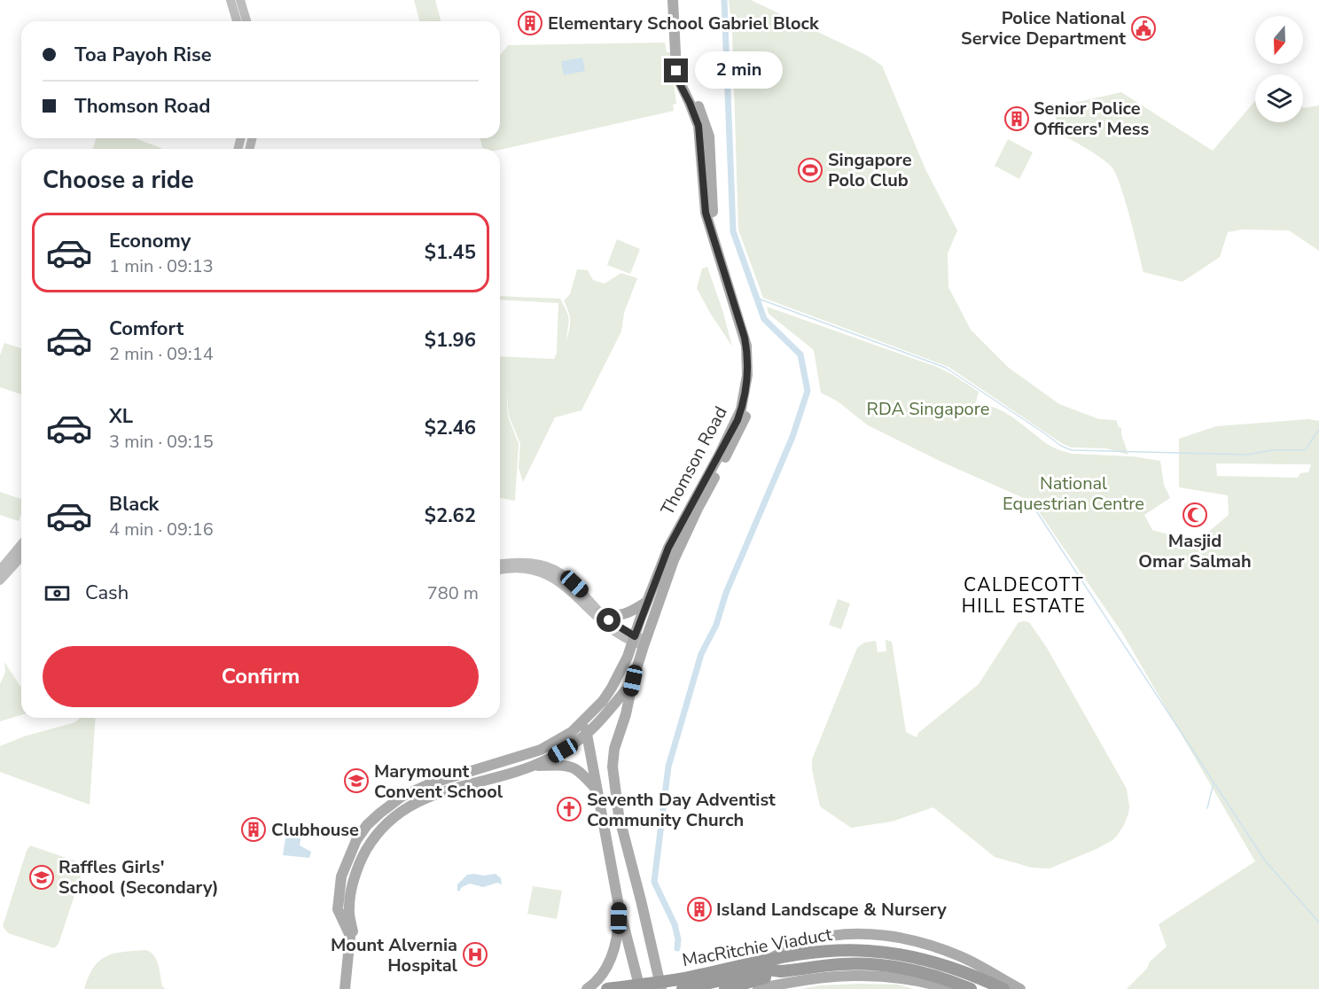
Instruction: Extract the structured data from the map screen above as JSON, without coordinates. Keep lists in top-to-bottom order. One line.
{"streets":{"highway":["MacRitchie Viaduct"],"main road":["Thomson Road"]},"districts":["CALDECOTT HILL ESTATE"],"parks":["RDA Singapore","National Equestrian Centre"],"places":{"building":["Elementary School Gabriel Block","Senior Police Officers' Mess","Clubhouse","Island Landscape & Nursery"],"public building":["Police National Service Department"],"sports":["Singapore Polo Club"],"mosque":["Masjid Omar Salmah"],"school or university":["Marymount Convent School","Raffles Girls' School (Secondary)"],"church":["Seventh Day Adventist Community Church"],"hospital":["Mount Alvernia Hospital"]},"north":"bottom","page":{"banner":["Toa Payoh Rise","Thomson Road"],"bubble":"2 min","heading":"Choose a ride","list":[{"name":"Economy","note":"1 min · 09:13","value":"$1.45"},{"name":"Comfort","note":"2 min · 09:14","value":"$1.96"},{"name":"XL","note":"3 min · 09:15","value":"$2.46"},{"name":"Black","note":"4 min · 09:16","value":"$2.62"}],"pay":["Cash","780 m"],"buttons":"Confirm"}}
